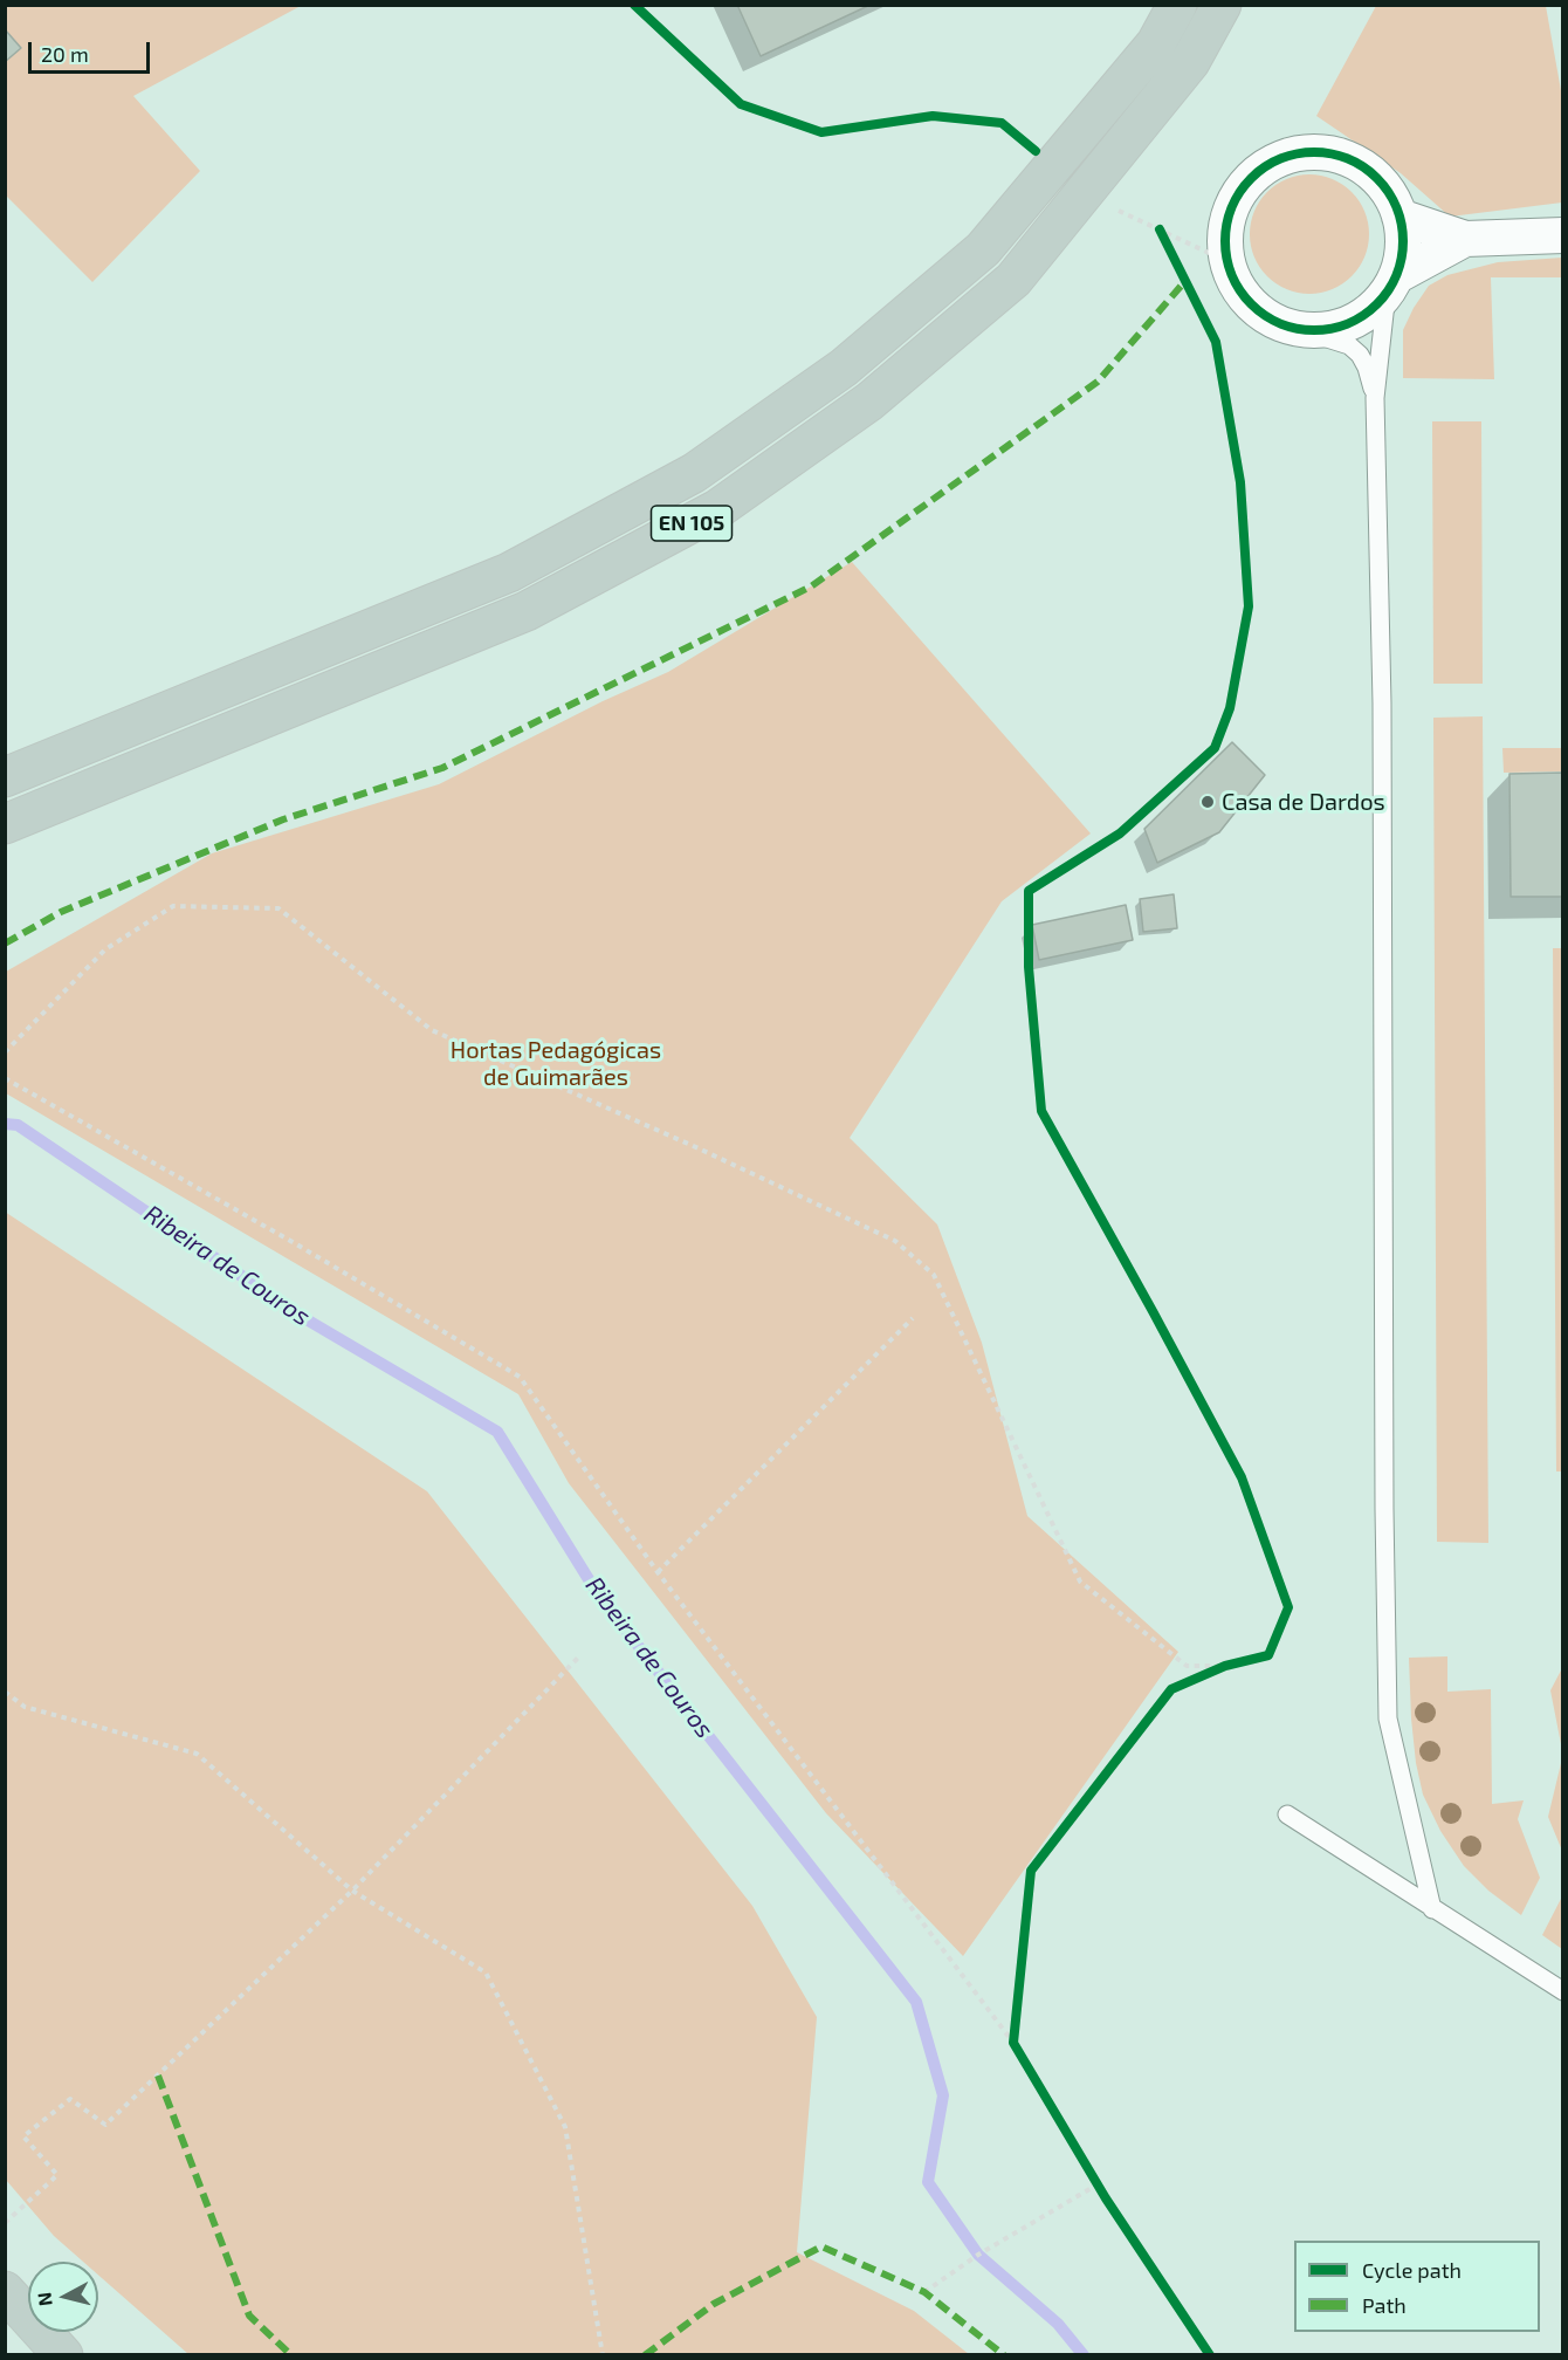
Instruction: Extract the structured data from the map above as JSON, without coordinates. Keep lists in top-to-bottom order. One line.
{"streets":{"highway":["EN 105"]},"water":["Ribeira de Couros"],"parks":["Hortas Pedagógicas de Guimarães"],"places":["Casa de Dardos"],"legend":["Cycle path","Path"],"scale_bar":"20 m","north":"left"}
